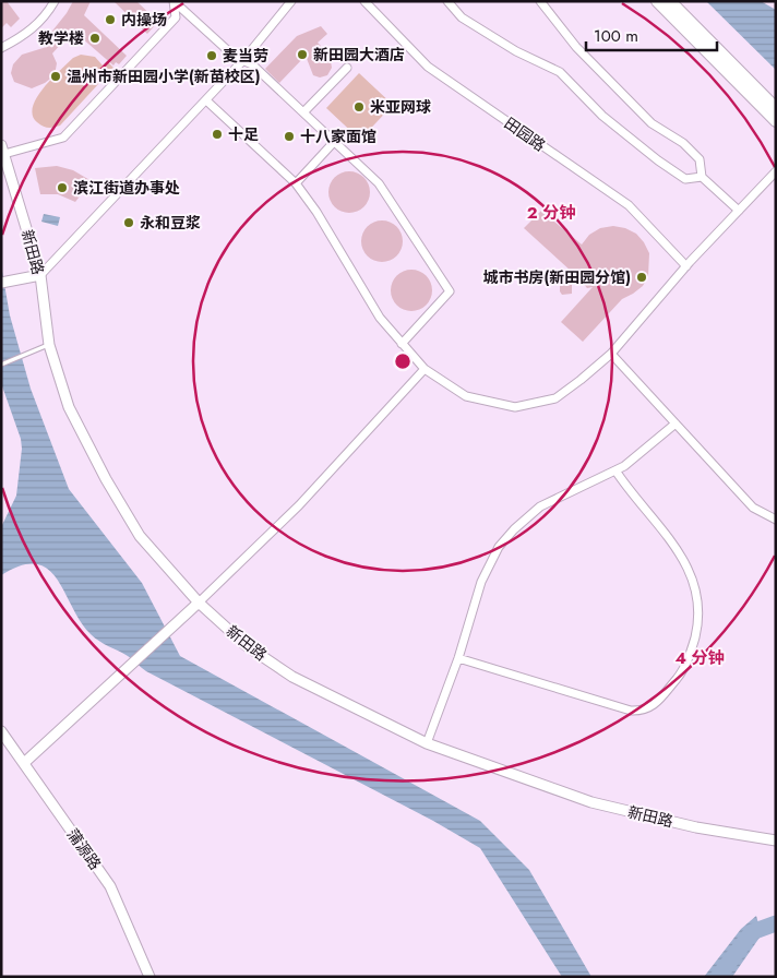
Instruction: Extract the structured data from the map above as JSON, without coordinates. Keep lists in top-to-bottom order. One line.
{"streets":{"street":["田园路","新田路","蒲源路"]},"places":["内操场","教学楼","新田园大酒店","麦当劳","温州市新田园小学(新苗校区)","米亚网球","十足","十八家面馆","滨江街道办事处","永和豆浆","城市书房(新田园分馆)"],"scale_bar":"100 m","rings":["2 分钟","4 分钟"]}
